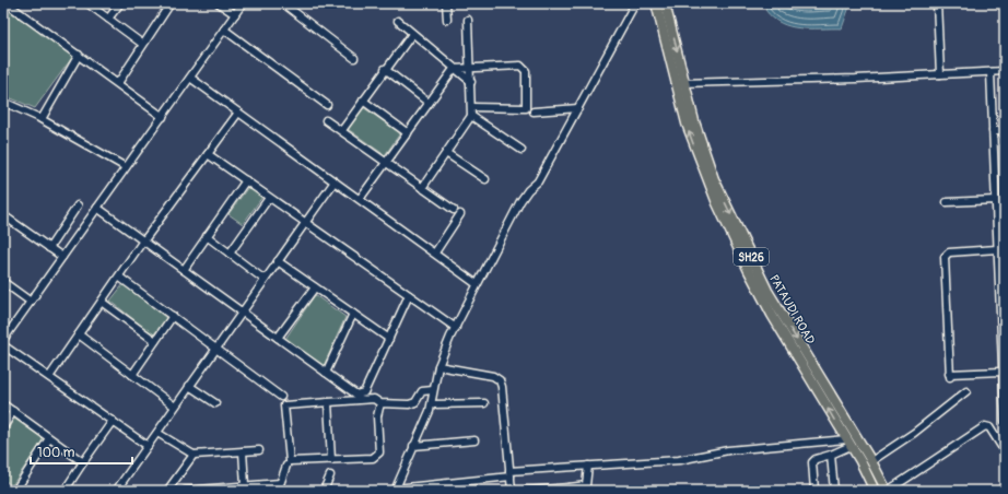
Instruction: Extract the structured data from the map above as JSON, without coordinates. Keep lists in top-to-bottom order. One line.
{"streets":{"main road":["SH26","PATAUDI ROAD"]},"crossings":[["SH26","PATAUDI ROAD"]],"scale_bar":"100 m"}
